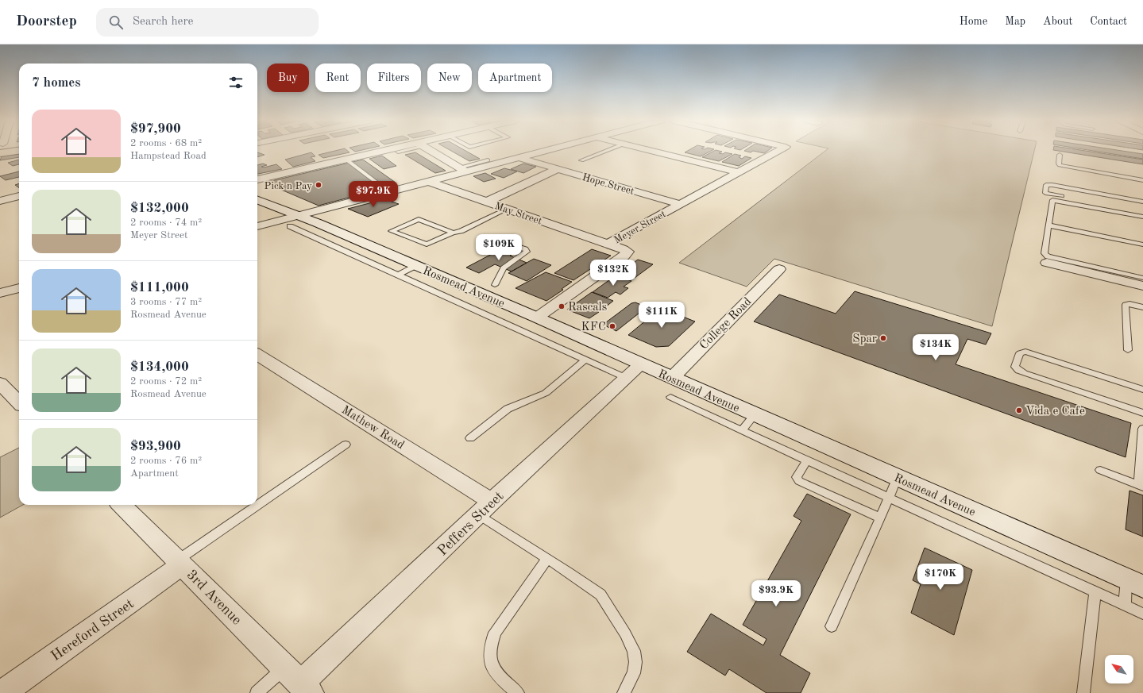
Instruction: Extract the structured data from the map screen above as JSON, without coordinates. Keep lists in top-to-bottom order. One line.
{"streets":{"main road":["Rosmead Avenue"],"street":["Hope Street","May Street","Meyer Street","College Road","Mathew Road","Peffers Street","3rd Avenue","Hereford Street"]},"crossings":[["Hope Street","Meyer Street"],["May Street","Meyer Street"],["Meyer Street","Rosmead Avenue"],["Rosmead Avenue","College Road"],["Rosmead Avenue","Peffers Street"],["Mathew Road","Peffers Street"],["Peffers Street","3rd Avenue"],["3rd Avenue","Hereford Street"]],"places":["Pick n Pay","Rascals","KFC","Spar","Vida e Cafe"],"north":"top left","page":{"header":"Doorstep","search":"Search here","nav":["Home","Map","About","Contact"],"chip":["Buy","Rent","Filters","New","Apartment"],"heading":"7 homes","list":[{"name":"$97,900","note":"2 rooms · 68 m² · Hampstead Road"},{"name":"$132,000","note":"2 rooms · 74 m² · Meyer Street"},{"name":"$111,000","note":"3 rooms · 77 m² · Rosmead Avenue"},{"name":"$134,000","note":"2 rooms · 72 m² · Rosmead Avenue"},{"name":"$93,900","note":"2 rooms · 76 m² · Apartment"}],"price":["$97.9K","$109K","$132K","$111K","$134K","$170K","$93.9K"]}}
